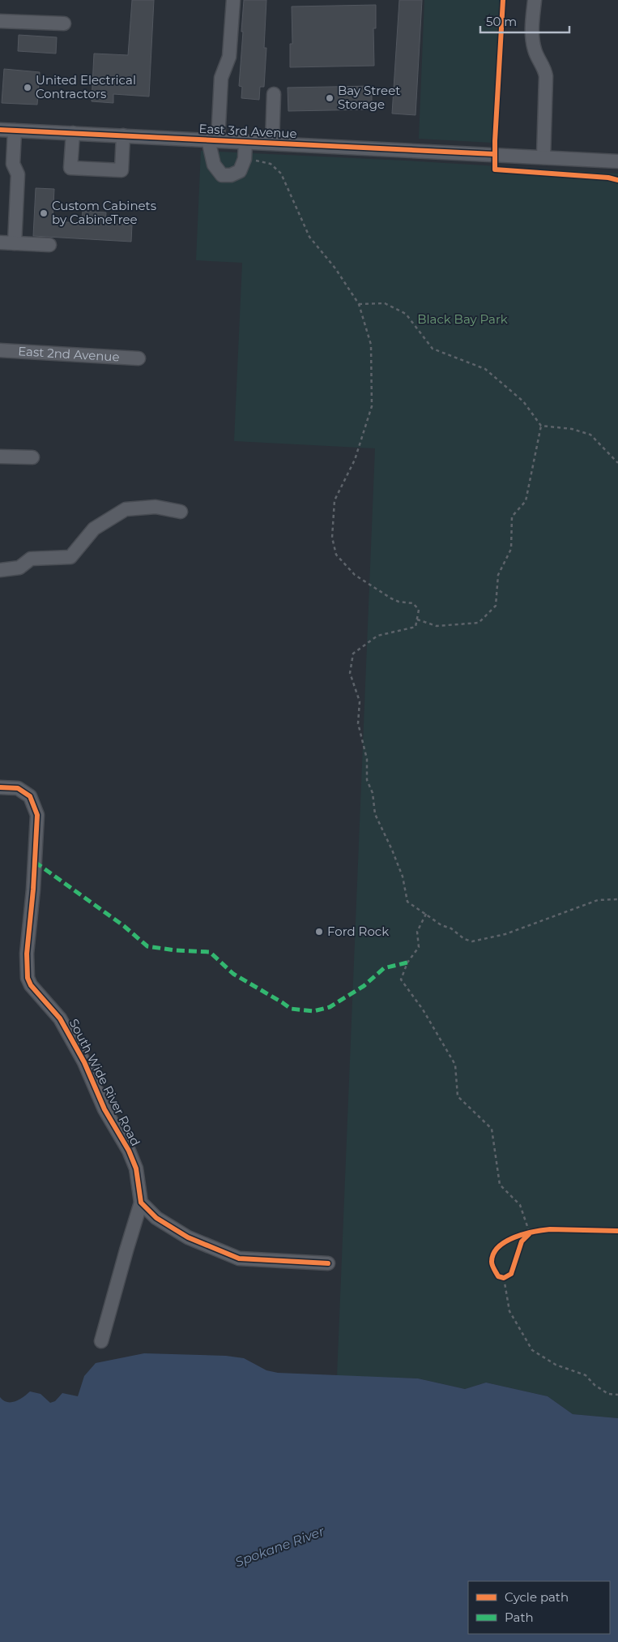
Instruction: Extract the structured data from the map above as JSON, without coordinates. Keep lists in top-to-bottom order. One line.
{"streets":{"street":["East 3rd Avenue","East 2nd Avenue","South Wide River Road"]},"water":["Spokane River"],"parks":["Black Bay Park"],"places":["United Electrical Contractors","Bay Street Storage","Custom Cabinets by CabineTree","Ford Rock"],"legend":["Cycle path","Path"],"scale_bar":"50 m"}
